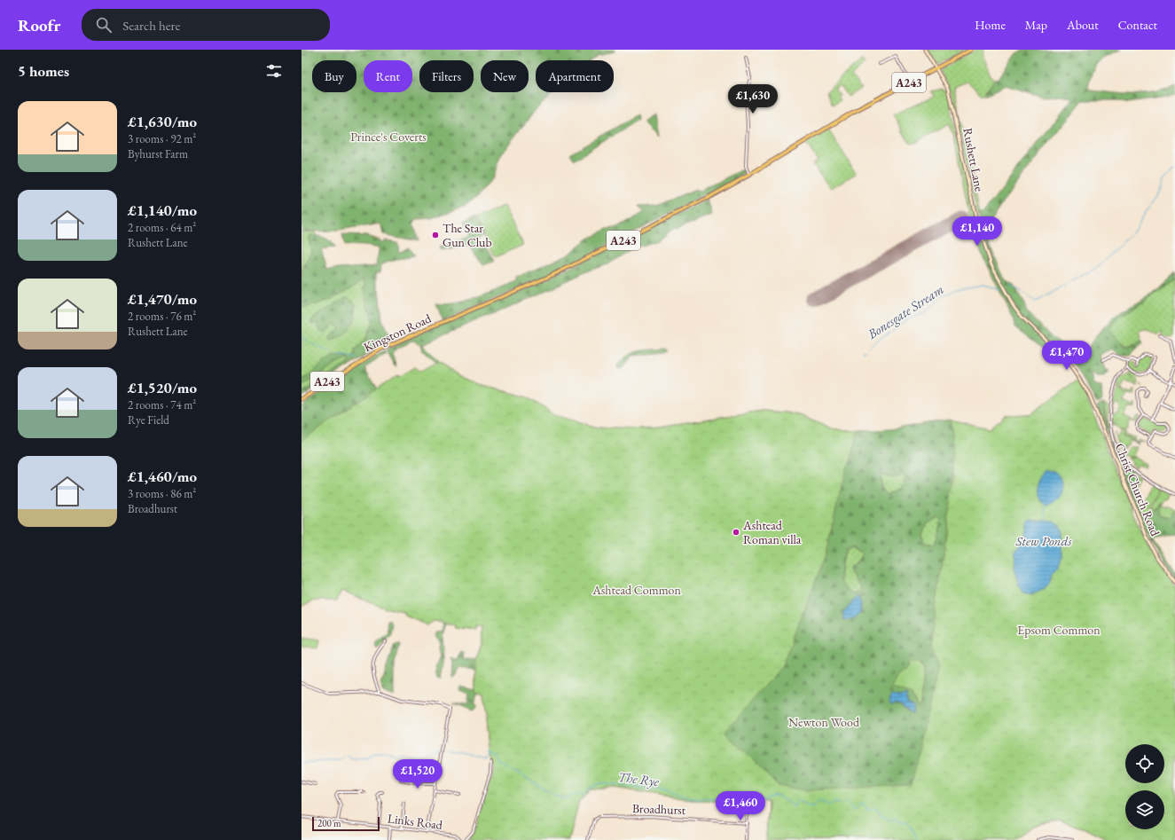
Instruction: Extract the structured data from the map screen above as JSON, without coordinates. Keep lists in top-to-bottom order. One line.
{"streets":{"highway":["A243","Kingston Road"],"main road":["Rushett Lane","Christ Church Road"],"street":["Broadhurst","Links Road"]},"crossings":[["A243","Rushett Lane"],["A243","Kingston Road"],["Rushett Lane","Christ Church Road"]],"water":["Bonesgate Stream","Stew Ponds","The Rye"],"parks":["Prince's Coverts","Ashtead Common","Epsom Common","Newton Wood"],"places":["The Star Gun Club","Ashtead Roman villa"],"scale_bar":"200 m","page":{"header":"Roofr","search":"Search here","nav":["Home","Map","About","Contact"],"heading":"5 homes","chip":["Buy","Rent","Filters","New","Apartment"],"price":["£1,630","£1,140","£1,470","£1,520","£1,460"],"list":[{"name":"£1,630/mo","note":"3 rooms · 92 m² · Byhurst Farm"},{"name":"£1,140/mo","note":"2 rooms · 64 m² · Rushett Lane"},{"name":"£1,470/mo","note":"2 rooms · 76 m² · Rushett Lane"},{"name":"£1,520/mo","note":"2 rooms · 74 m² · Rye Field"},{"name":"£1,460/mo","note":"3 rooms · 86 m² · Broadhurst"}],"scale":"200 m"}}
